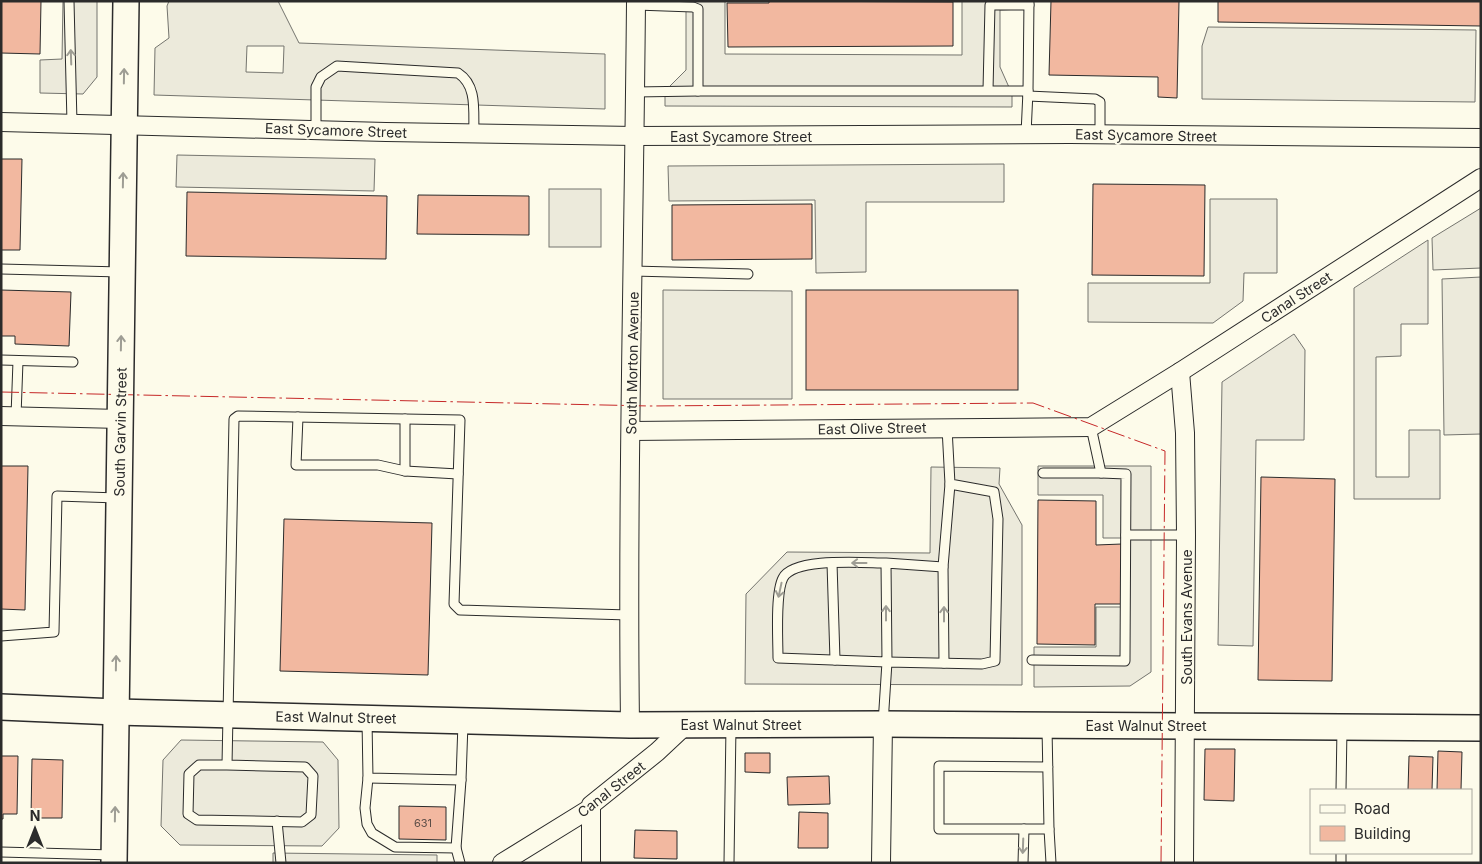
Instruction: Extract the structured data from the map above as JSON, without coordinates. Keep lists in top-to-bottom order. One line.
{"streets":{"main road":["South Garvin Street","East Walnut Street"],"street":["East Sycamore Street","Canal Street","South Morton Avenue","East Olive Street","South Evans Avenue"]},"crossings":[["East Sycamore Street","South Morton Avenue"],["East Sycamore Street","South Garvin Street"],["Canal Street","East Olive Street"],["Canal Street","South Evans Avenue"],["Canal Street","East Walnut Street"],["South Morton Avenue","East Olive Street"],["South Morton Avenue","East Walnut Street"],["South Garvin Street","East Walnut Street"],["South Evans Avenue","East Walnut Street"]],"one_way":["South Garvin Street"],"house_numbers":["631"],"legend":["Road","Building"],"north":"top"}
